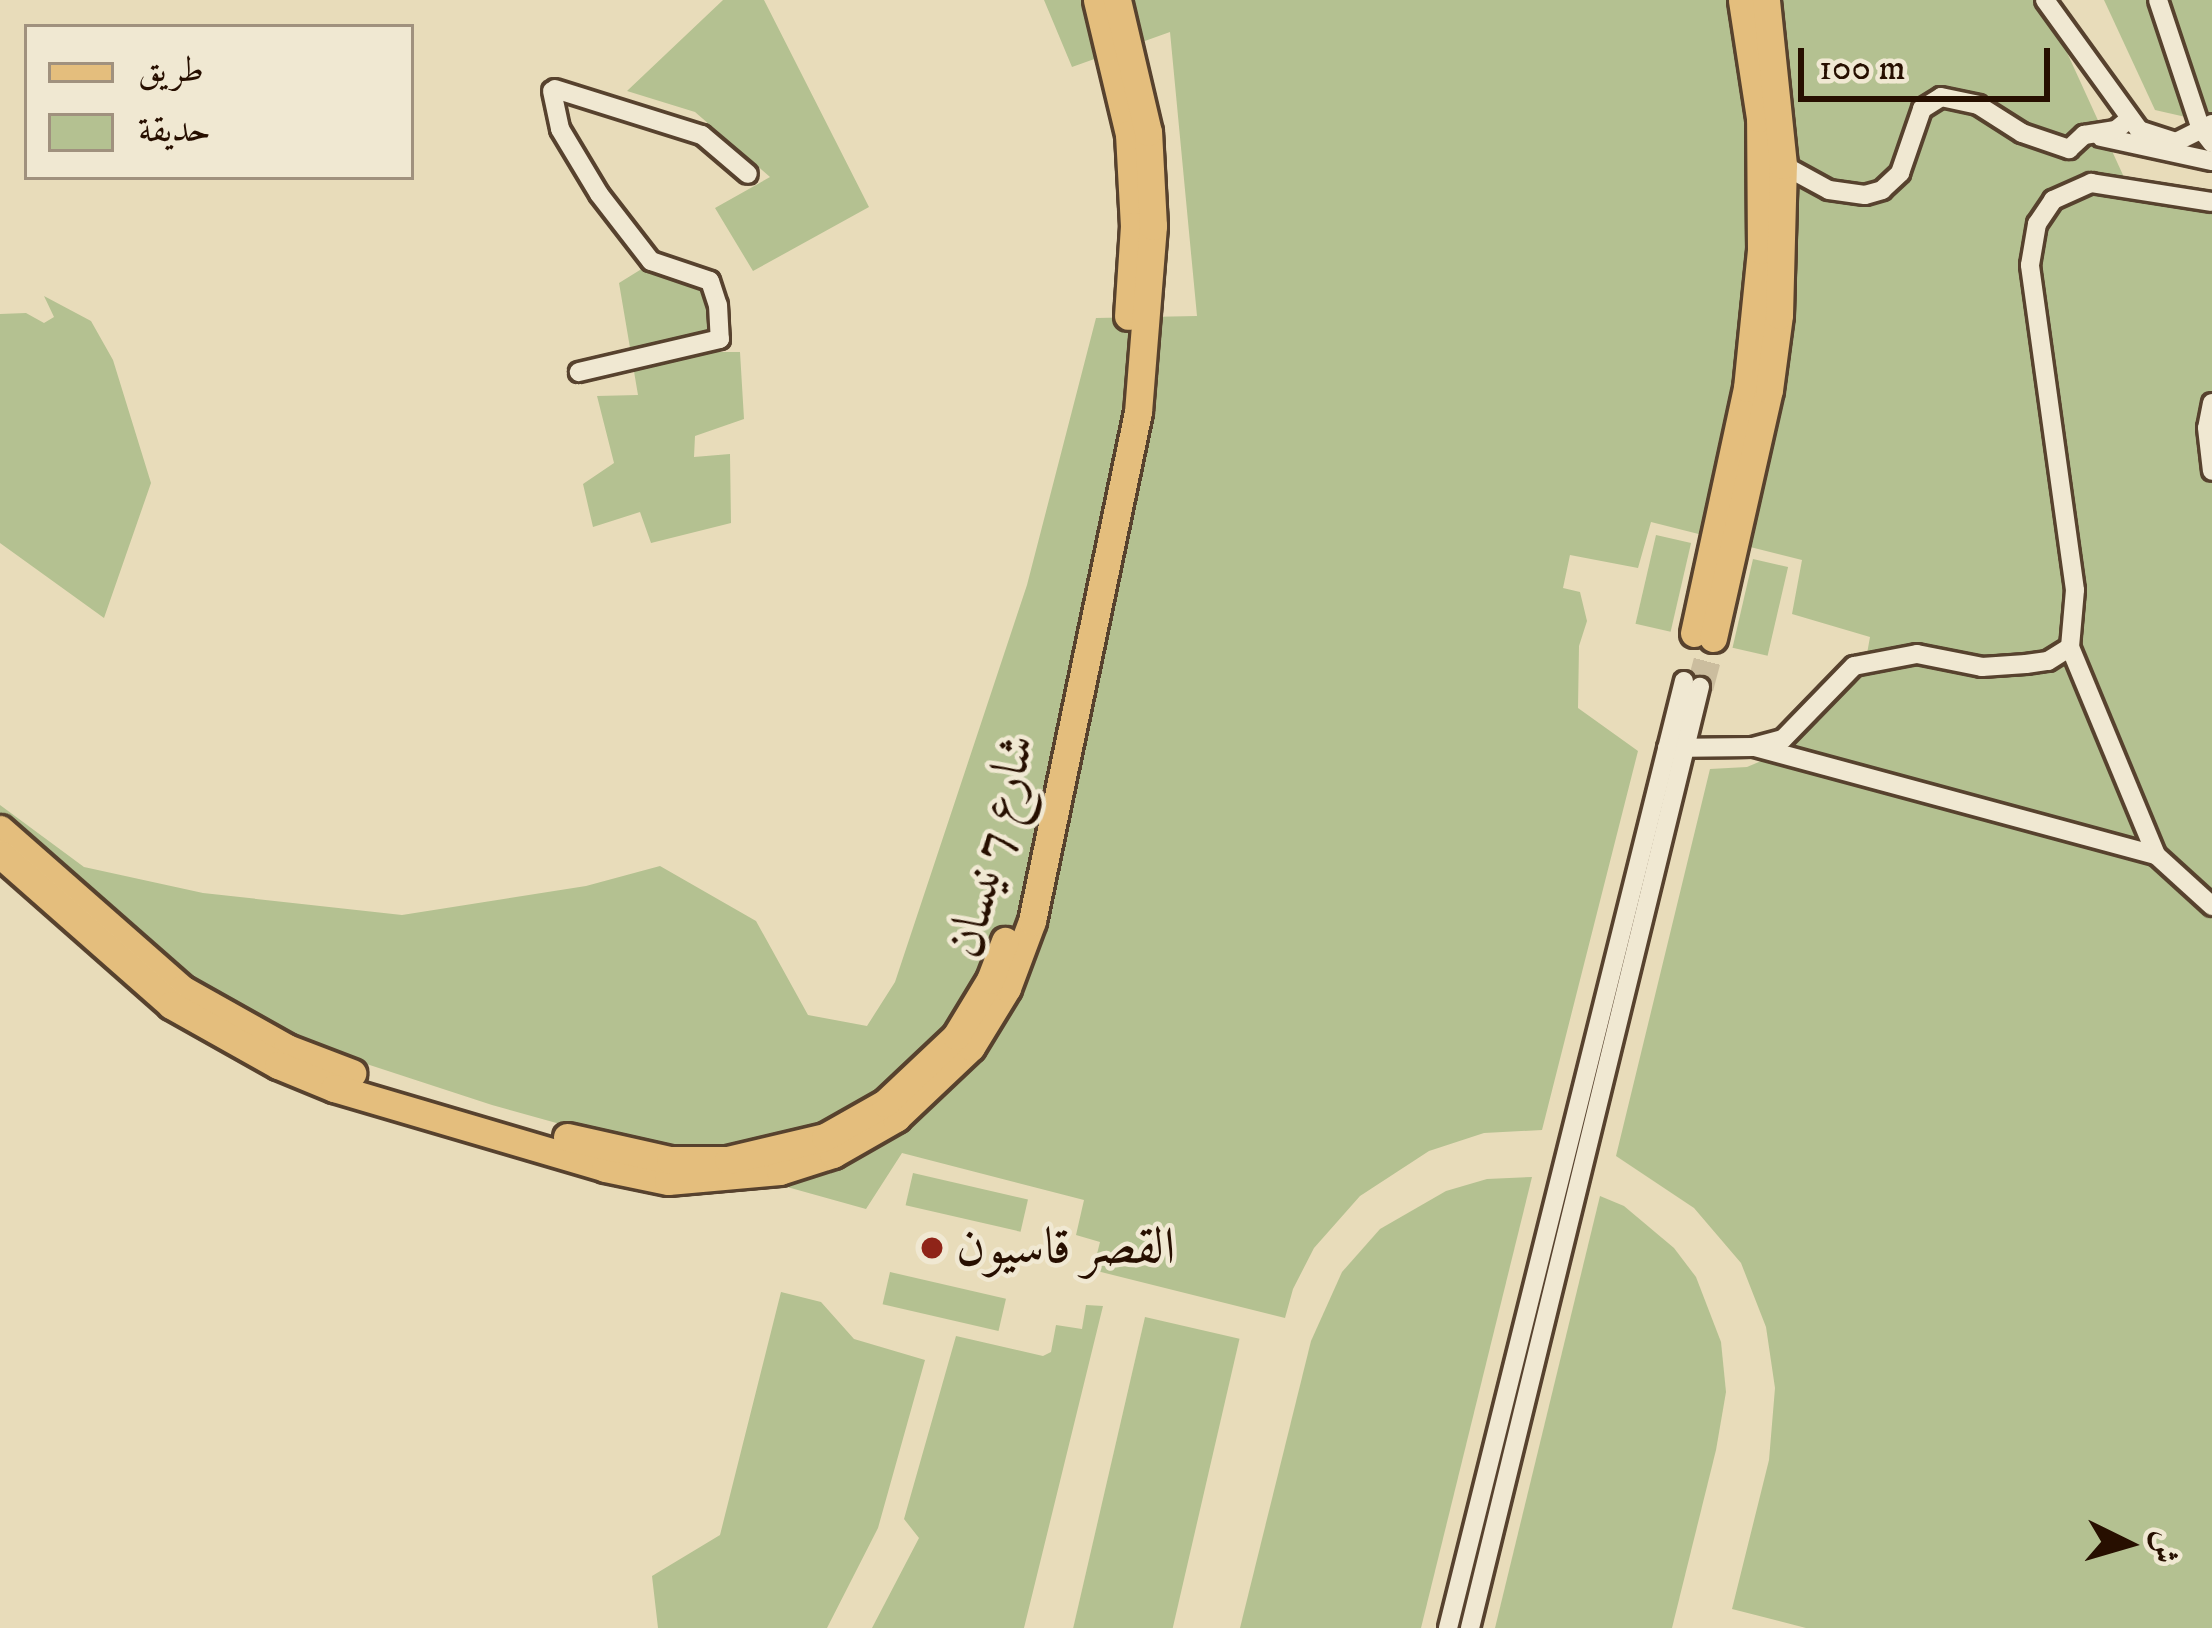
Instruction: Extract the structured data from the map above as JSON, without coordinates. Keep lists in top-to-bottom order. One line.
{"streets":{"main road":["شارع 7 نيسان"]},"places":["القصر قاسيون"],"legend":["طريق","حديقة"],"scale_bar":"100 m","north":"right"}
